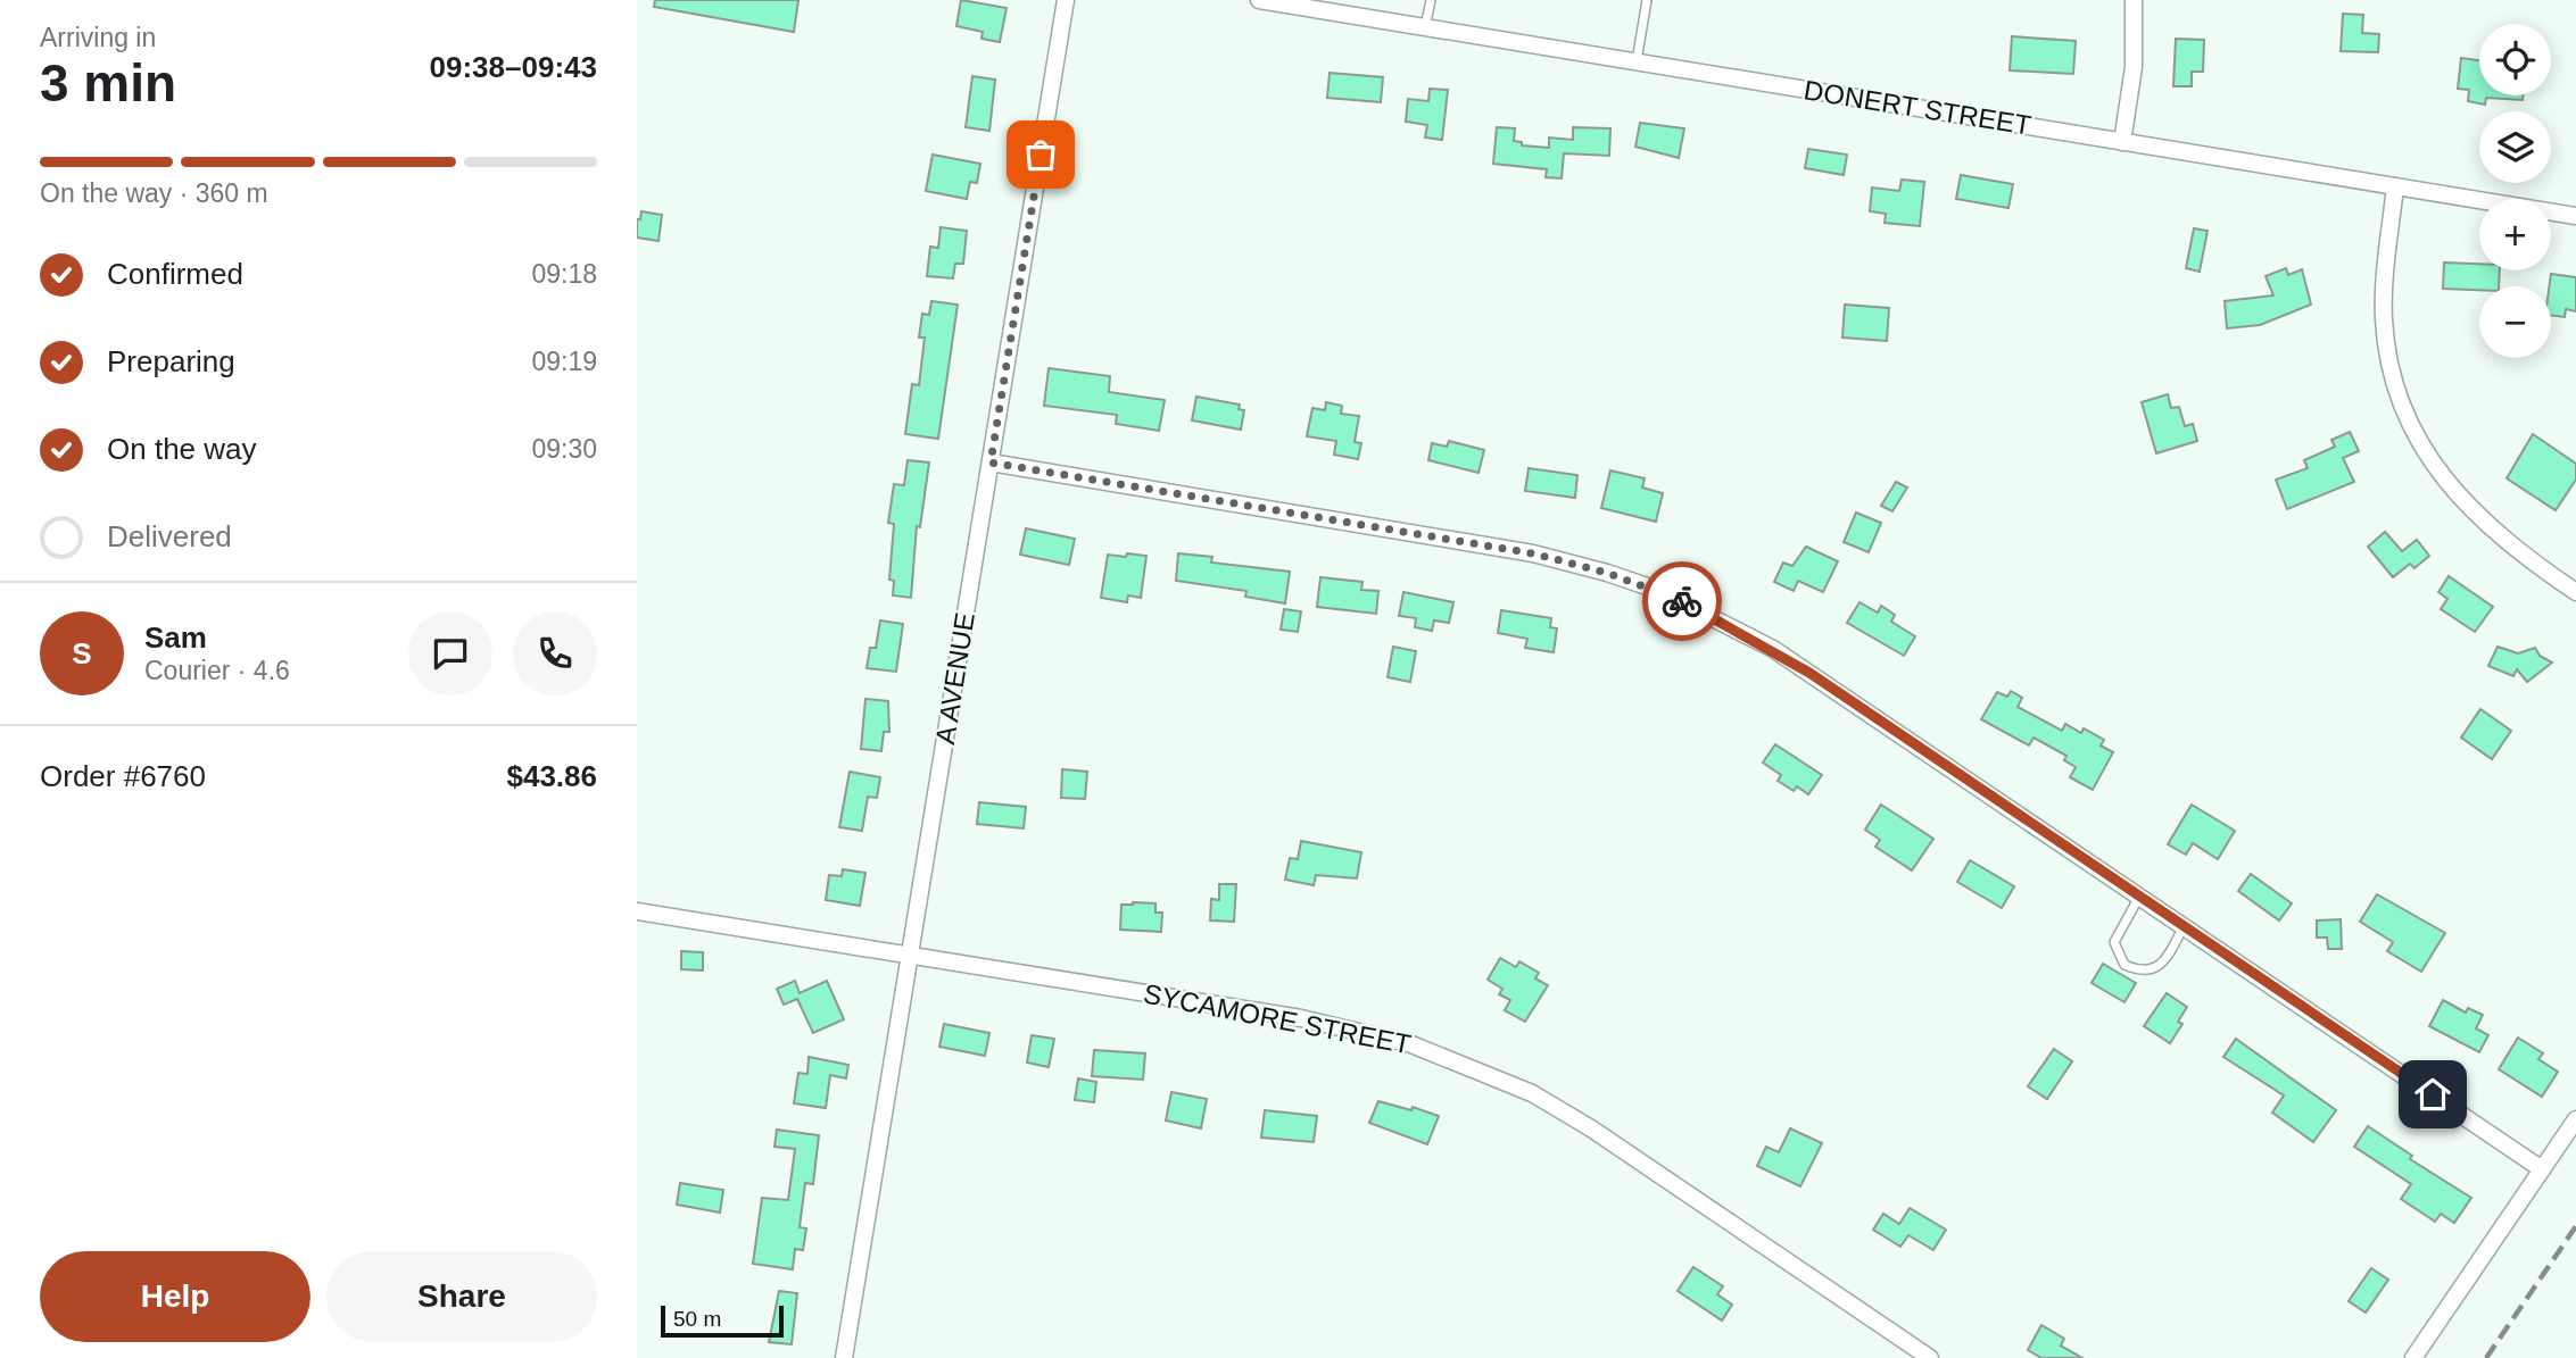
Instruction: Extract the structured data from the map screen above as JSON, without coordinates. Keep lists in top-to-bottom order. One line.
{"streets":{"street":["DONERT STREET","A AVENUE","SYCAMORE STREET"]},"crossings":[["A AVENUE","SYCAMORE STREET"]],"scale_bar":"50 m","page":{"heading":["3 min","Arriving in","09:38–09:43"],"panel":["Sam","Courier · 4.6","Order #6760","$43.86"],"map_buttons":["+","−"],"bar":"On the way · 360 m","list":[["Confirmed","09:18"],["Preparing","09:19"],["On the way","09:30"],"Delivered"],"round":"S","buttons":["Help","Share"],"scale":"50 m"}}
